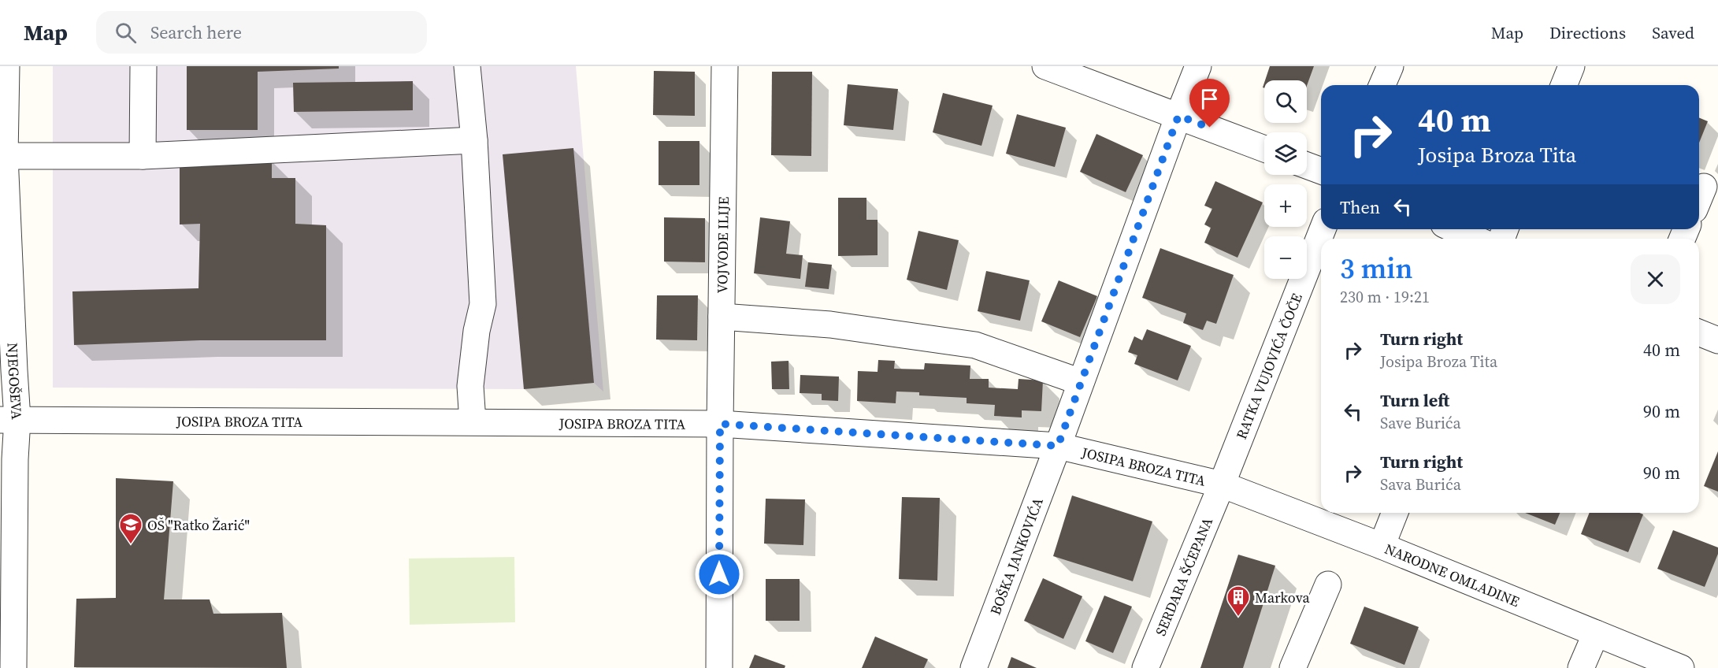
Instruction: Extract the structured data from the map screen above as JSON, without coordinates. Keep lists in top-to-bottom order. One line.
{"streets":{"street":["VOJVODE ILIJE","RATKA VUJOVIĆA ČOČE","NJEGOŠEVA","JOSIPA BROZA TITA","BOŠKA JANKOVIĆA","NARODNE OMLADINE","SERDARA ŠĆEPANA"]},"crossings":[["VOJVODE ILIJE","JOSIPA BROZA TITA"],["RATKA VUJOVIĆA ČOČE","JOSIPA BROZA TITA"],["RATKA VUJOVIĆA ČOČE","NARODNE OMLADINE"],["RATKA VUJOVIĆA ČOČE","SERDARA ŠĆEPANA"],["NJEGOŠEVA","JOSIPA BROZA TITA"],["JOSIPA BROZA TITA","BOŠKA JANKOVIĆA"],["JOSIPA BROZA TITA","NARODNE OMLADINE"],["JOSIPA BROZA TITA","SERDARA ŠĆEPANA"],["NARODNE OMLADINE","SERDARA ŠĆEPANA"]],"places":{"school or university":["OŠ \"Ratko Žarić\""],"building":["Markova"]},"page":{"header":"Map","search":"Search here","nav":["Map","Directions","Saved"],"map_buttons":["+","−"],"turn":["40 m","Josipa Broza Tita"],"then":"Then","heading":["3 min","230 m · 19:21"],"list":[{"name":"Turn right","note":"Josipa Broza Tita","value":"40 m"},{"name":"Turn left","note":"Save Burića","value":"90 m"},{"name":"Turn right","note":"Sava Burića","value":"90 m"}]}}
